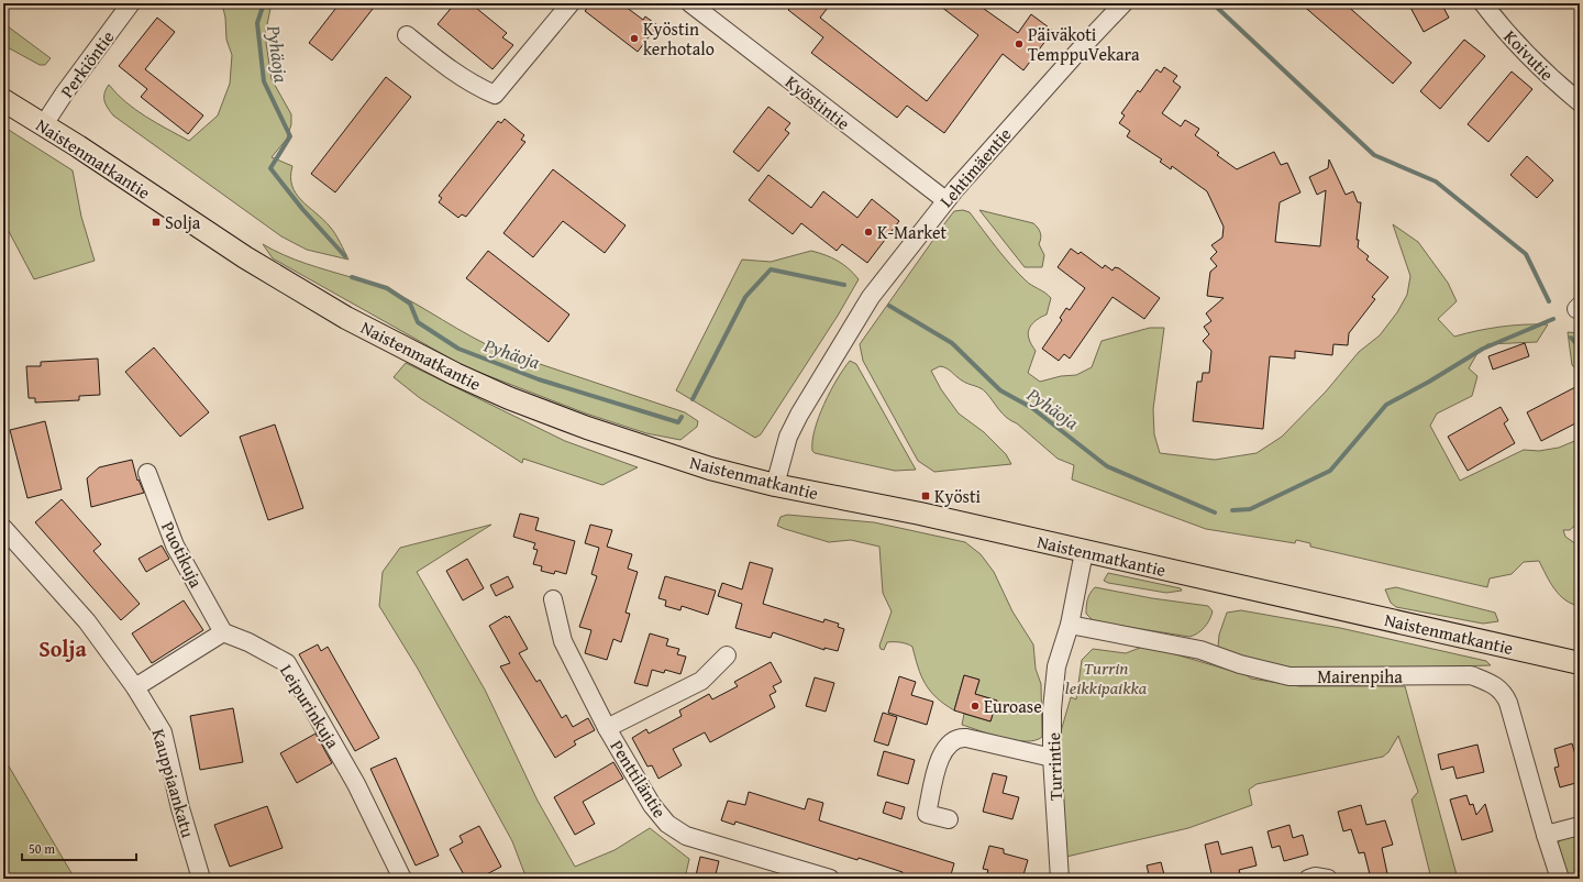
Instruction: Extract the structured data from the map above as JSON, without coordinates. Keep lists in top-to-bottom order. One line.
{"streets":{"main road":["Naistenmatkantie"],"street":["Koivutie","Perkiöntie","Kyöstintie","Lehtimäentie","Puotikuja","Mairenpiha","Leipurinkuja","Turrintie","Penttiläntie","Kauppiaankatu"]},"crossings":[["Perkiöntie","Naistenmatkantie"],["Kyöstintie","Lehtimäentie"],["Naistenmatkantie","Lehtimäentie"],["Naistenmatkantie","Turrintie"],["Puotikuja","Leipurinkuja"],["Mairenpiha","Turrintie"]],"districts":["Solja"],"water":["Pyhäoja"],"parks":["Turrin leikkipaikka"],"places":{"other":["Kyöstin kerhotalo","Päiväkoti TemppuVekara","K-Market","Euroase"],"transit":["Solja","Kyösti"]},"scale_bar":"50 m"}
